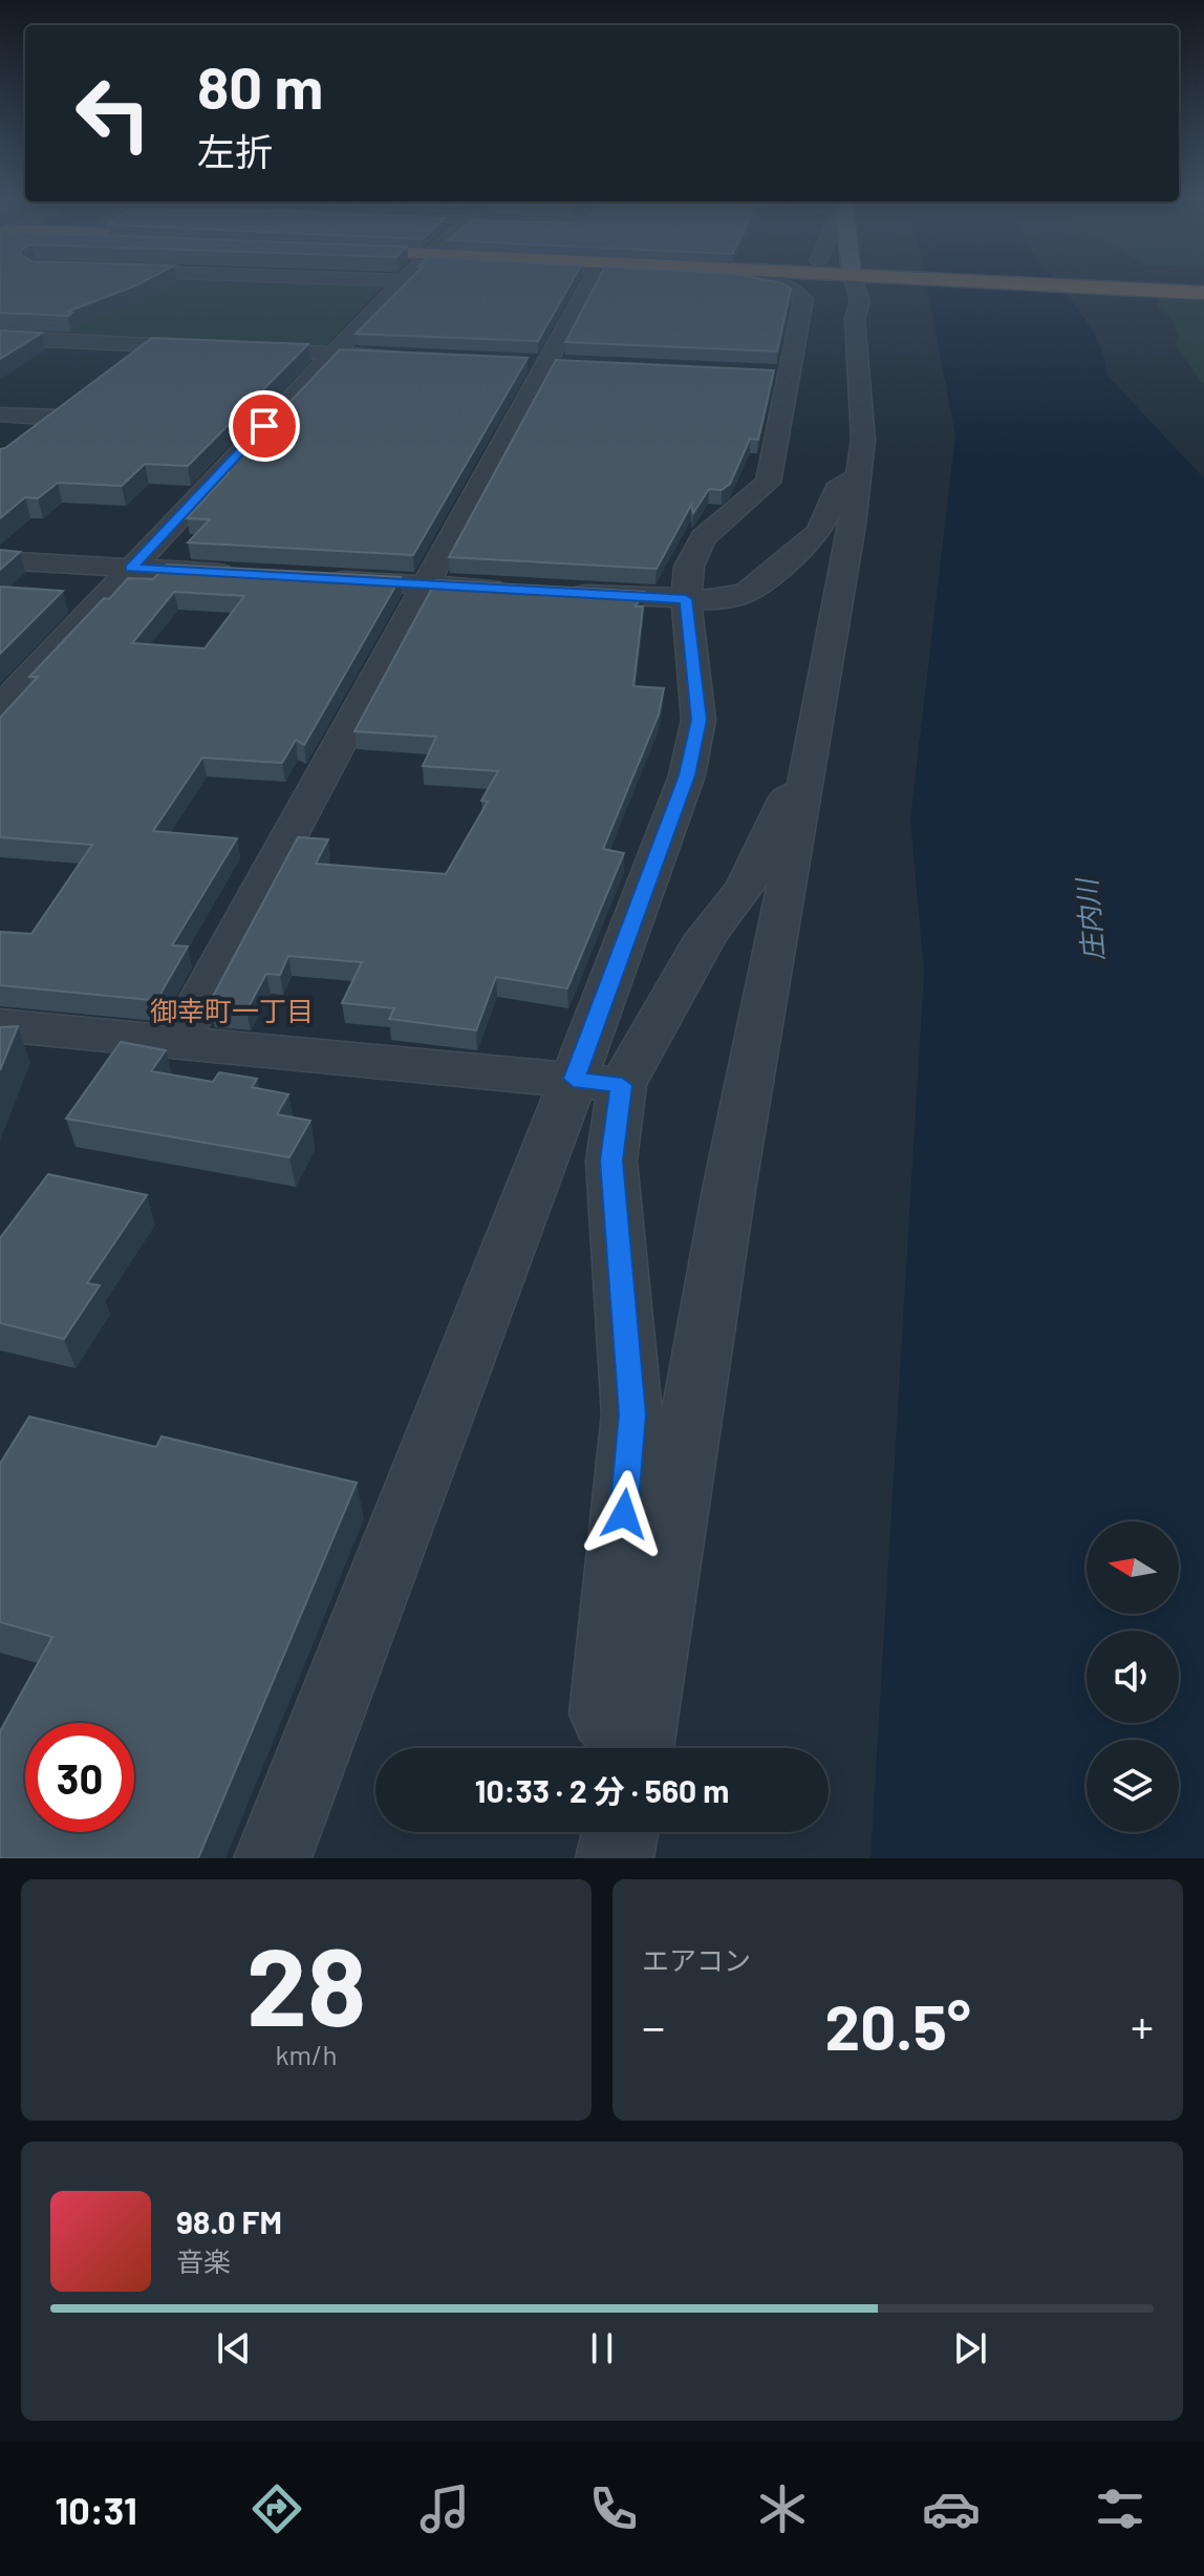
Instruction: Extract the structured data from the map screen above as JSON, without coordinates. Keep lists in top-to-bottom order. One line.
{"districts":["御幸町一丁目"],"water":["庄内川"],"north":"left","page":{"turn":["80 m","左折"],"limit":"30","trip":"10:33 · 2 分 · 560 m","tile":[["28","km/h"],"エアコン"],"heat":["−","20.5°","+"],"song":["98.0 FM","音楽"],"tabs":"10:31"}}
